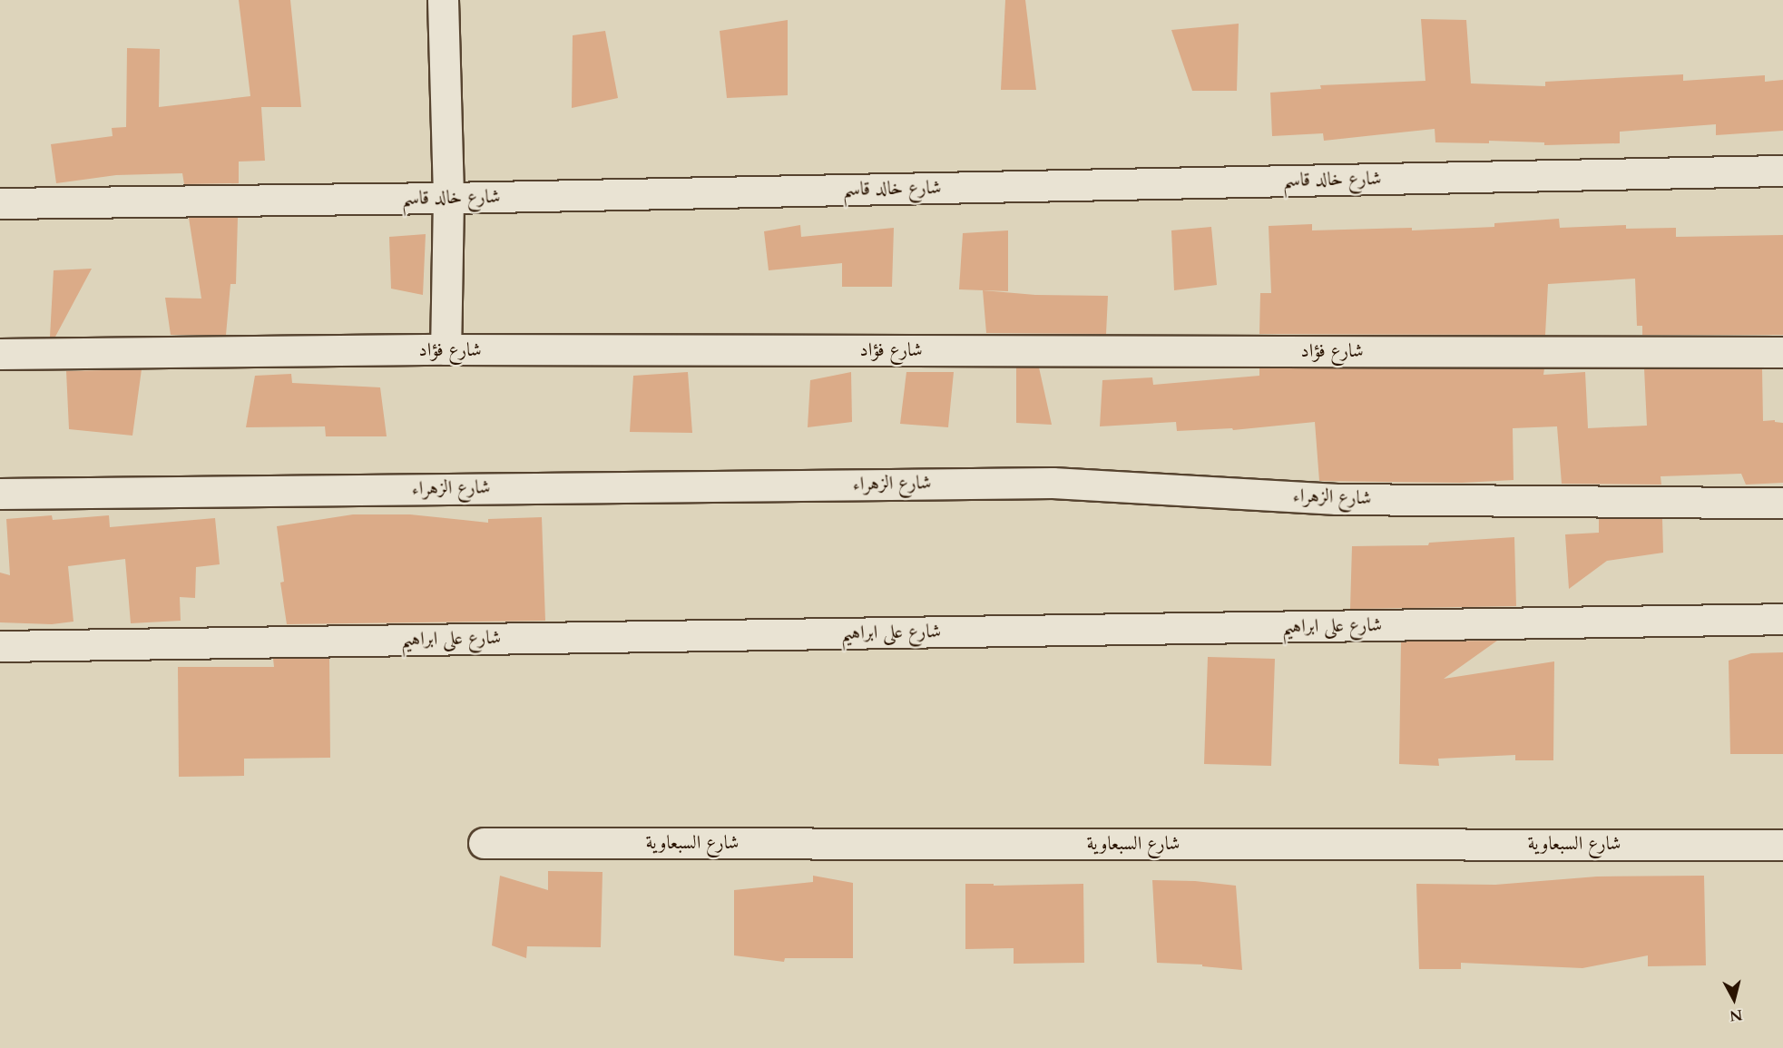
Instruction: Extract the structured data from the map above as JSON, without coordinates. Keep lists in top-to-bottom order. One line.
{"streets":{"street":["شارع خالد قاسم","شارع فؤاد","شارع الزهراء","شارع على ابراهيم","شارع السبعاوية"]},"north":"bottom"}
